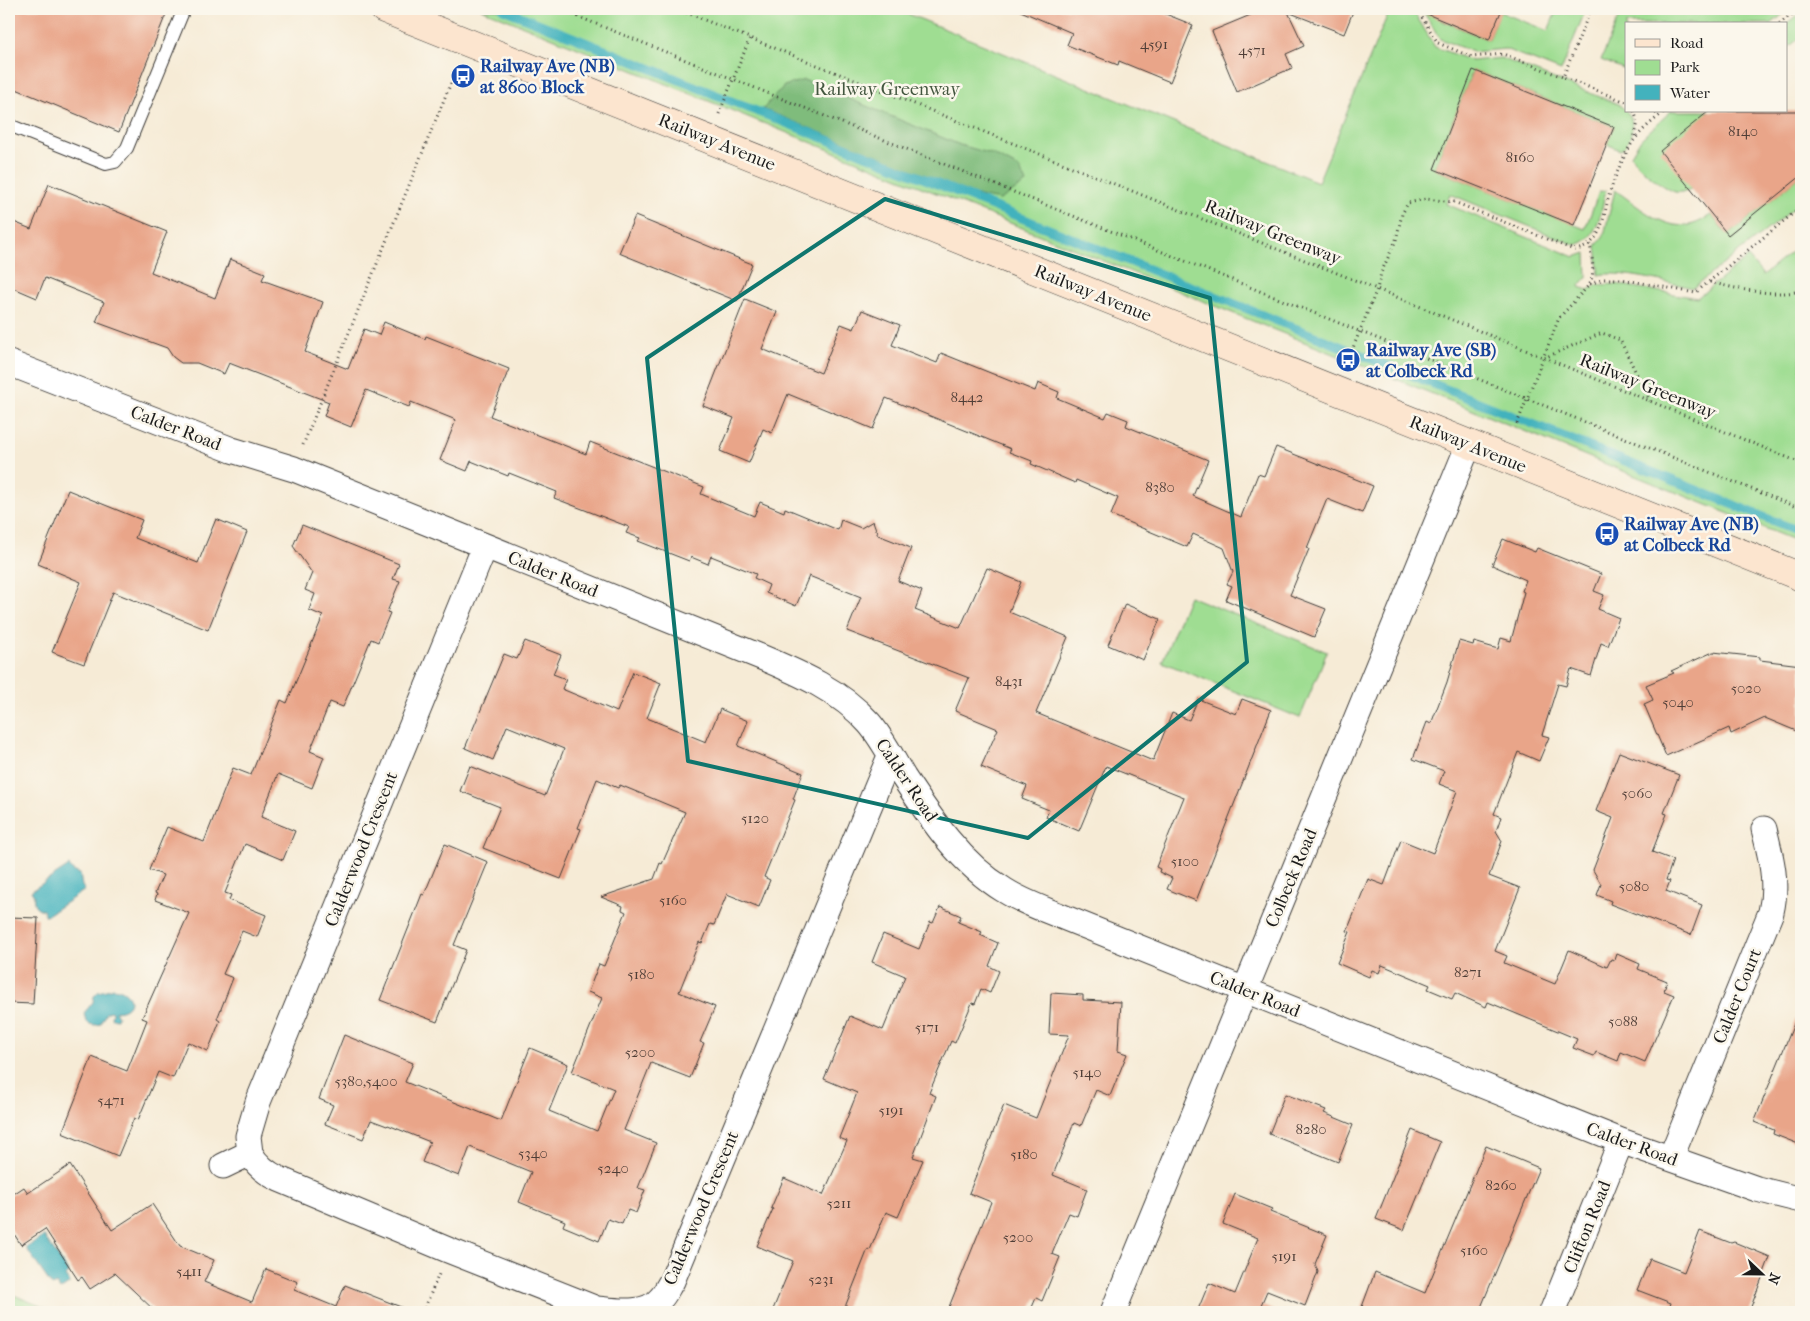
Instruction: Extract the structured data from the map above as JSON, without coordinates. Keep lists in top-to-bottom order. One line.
{"streets":{"main road":["Railway Avenue"],"street":["Calder Road","Calderwood Crescent","Colbeck Road","Calder Court","Clifton Road"],"path":["Railway Greenway"]},"crossings":[["Railway Avenue","Colbeck Road"],["Calder Road","Calderwood Crescent"],["Calder Road","Colbeck Road"],["Calder Road","Calder Court"],["Calder Road","Clifton Road"]],"parks":["Railway Greenway"],"places":{"bus stop":["Railway Ave (NB) at 8600 Block","Railway Ave (SB) at Colbeck Rd","Railway Ave (NB) at Colbeck Rd"]},"house_numbers":["4591","4571","8140","8160","8442","8380","8431","5020","5040","5060","5120","5100","5080","5160","8271","5180","5088","5171","5200","5140","5380,5400","5471","5191","8280","5340","5180","5240","8260","5211","5200","5160","5191","5411","5231"],"legend":["Road","Park","Water"],"north":"right"}
